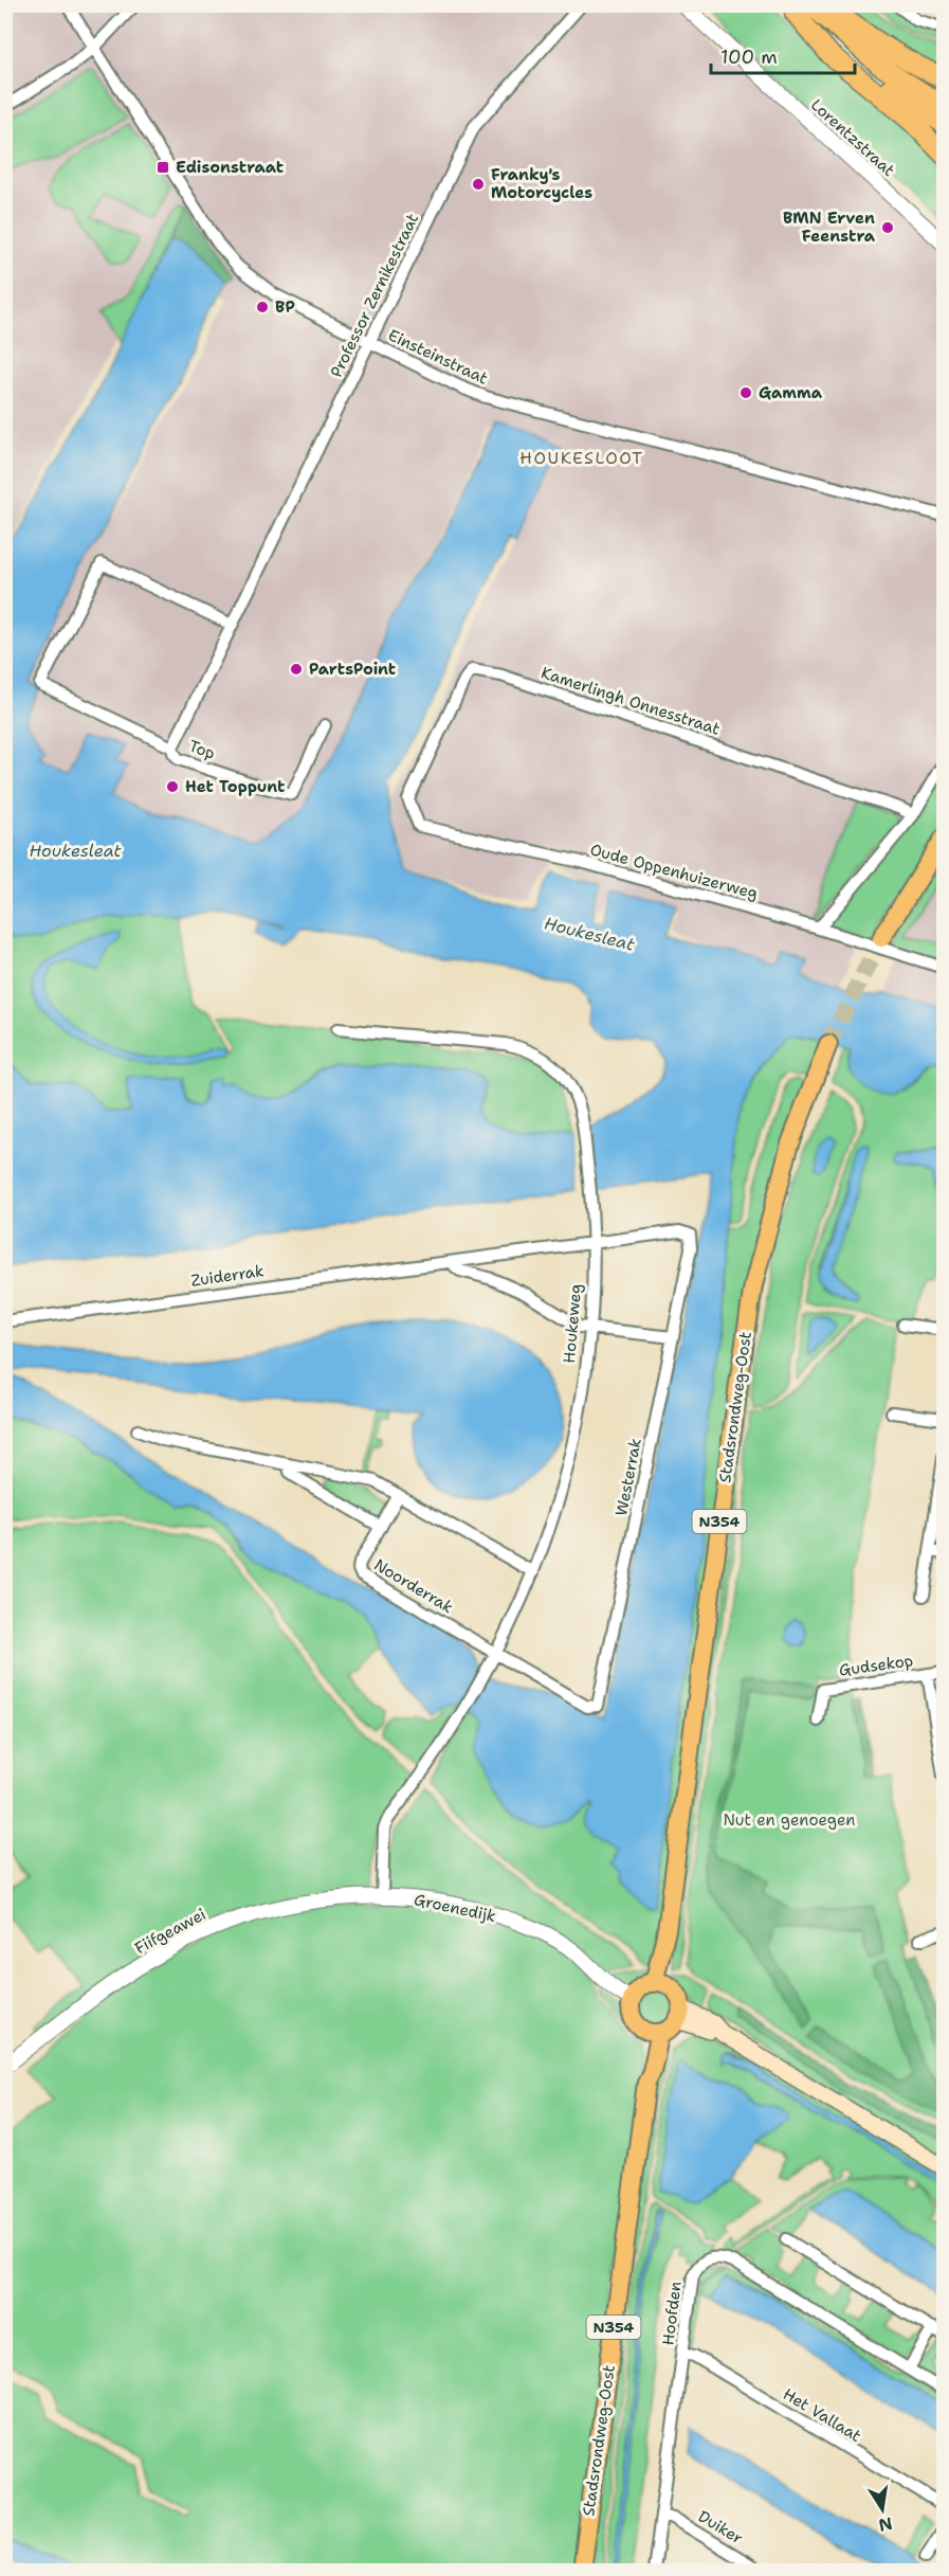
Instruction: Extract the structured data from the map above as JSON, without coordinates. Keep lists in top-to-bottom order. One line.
{"streets":{"main road":["Stadsrondweg-Oost","N354"],"street":["Lorentzstraat","Professor Zernikestraat","Einsteinstraat","Kamerlingh Onnesstraat","Top","Oude Oppenhuizerweg","Zuiderrak","Houkeweg","Westerrak","Noorderrak","Gudsekop","Groenedijk","Fiifgeawei","Hoofden","Het Vallaat","Duiker"]},"crossings":[["Professor Zernikestraat","Einsteinstraat"],["Professor Zernikestraat","Top"],["Kamerlingh Onnesstraat","Oude Oppenhuizerweg"],["Zuiderrak","Houkeweg"],["Zuiderrak","Westerrak"],["Houkeweg","Westerrak"],["Houkeweg","Noorderrak"],["Houkeweg","Groenedijk"],["Houkeweg","Fiifgeawei"],["Stadsrondweg-Oost","Groenedijk"],["Westerrak","Noorderrak"],["Groenedijk","Fiifgeawei"],["Hoofden","Het Vallaat"],["Hoofden","Duiker"]],"districts":["HOUKESLOOT"],"water":["Houkesleat"],"parks":["Nut en genoegen"],"places":{"transit":["Edisonstraat"],"other":["Franky's Motorcycles","BMN Erven Feenstra","BP","Gamma","PartsPoint","Het Toppunt"]},"scale_bar":"100 m","north":"bottom"}
